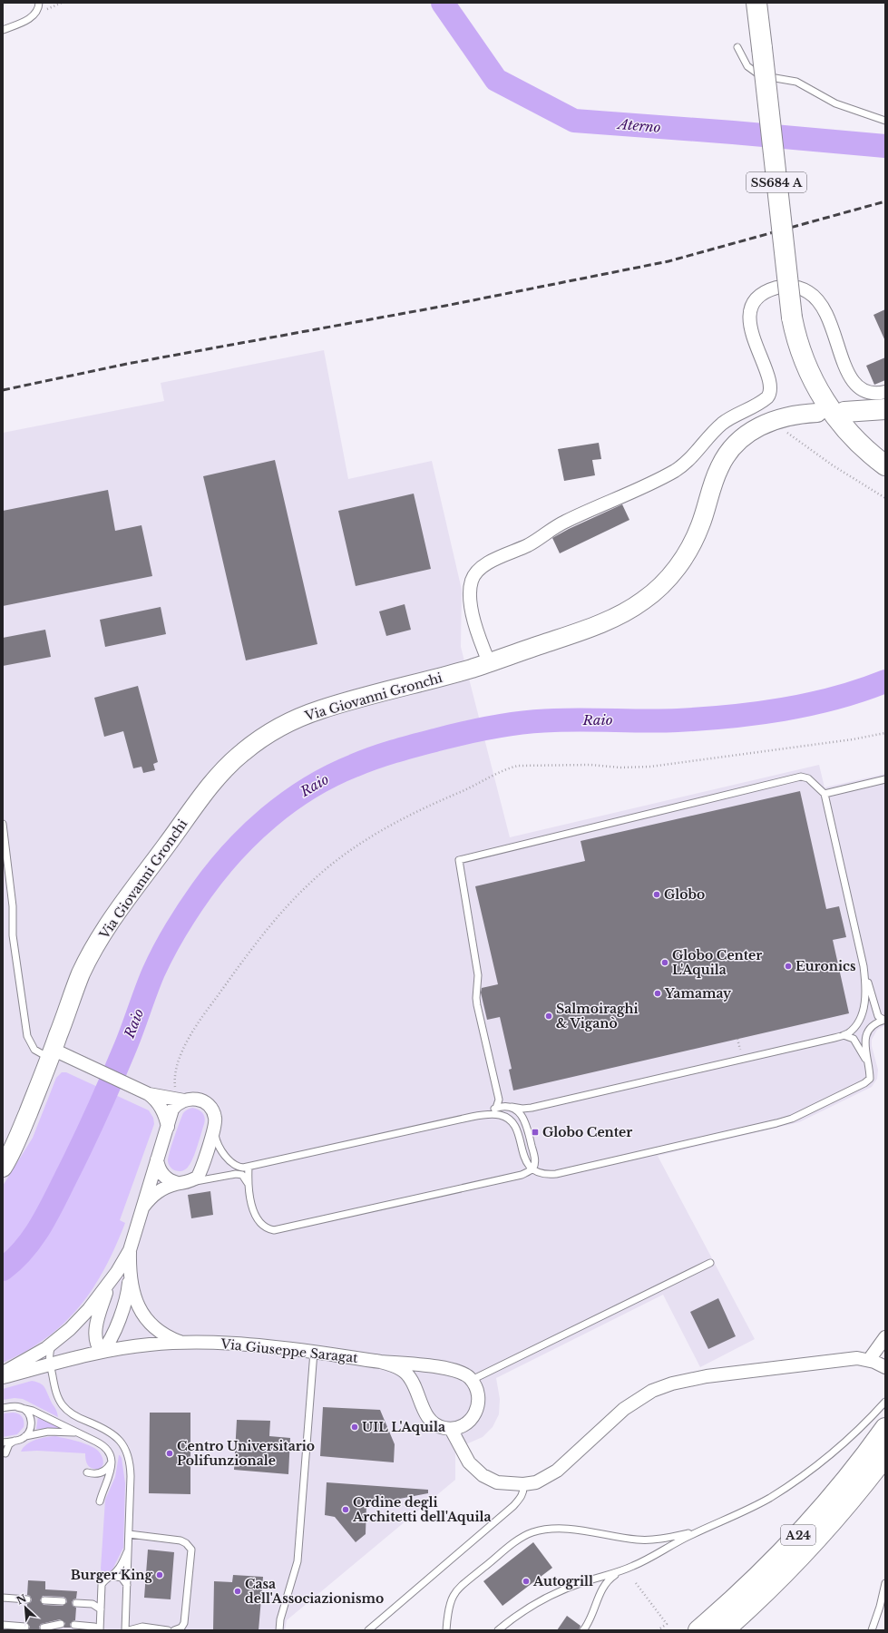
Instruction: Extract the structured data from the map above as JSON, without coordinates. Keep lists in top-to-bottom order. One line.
{"streets":{"highway":["SS684 A","A24"],"main road":["Via Giovanni Gronchi"],"street":["Via Giuseppe Saragat"]},"water":["Aterno","Raio"],"places":{"other":["Globo","Globo Center L'Aquila","Euronics","Yamamay","Salmoiraghi & Viganò","UIL L'Aquila","Centro Universitario Polifunzionale","Ordine degli Architetti dell'Aquila","Burger King","Autogrill","Casa dell'Associazionismo"],"transit":["Globo Center"]},"north":"top left"}
